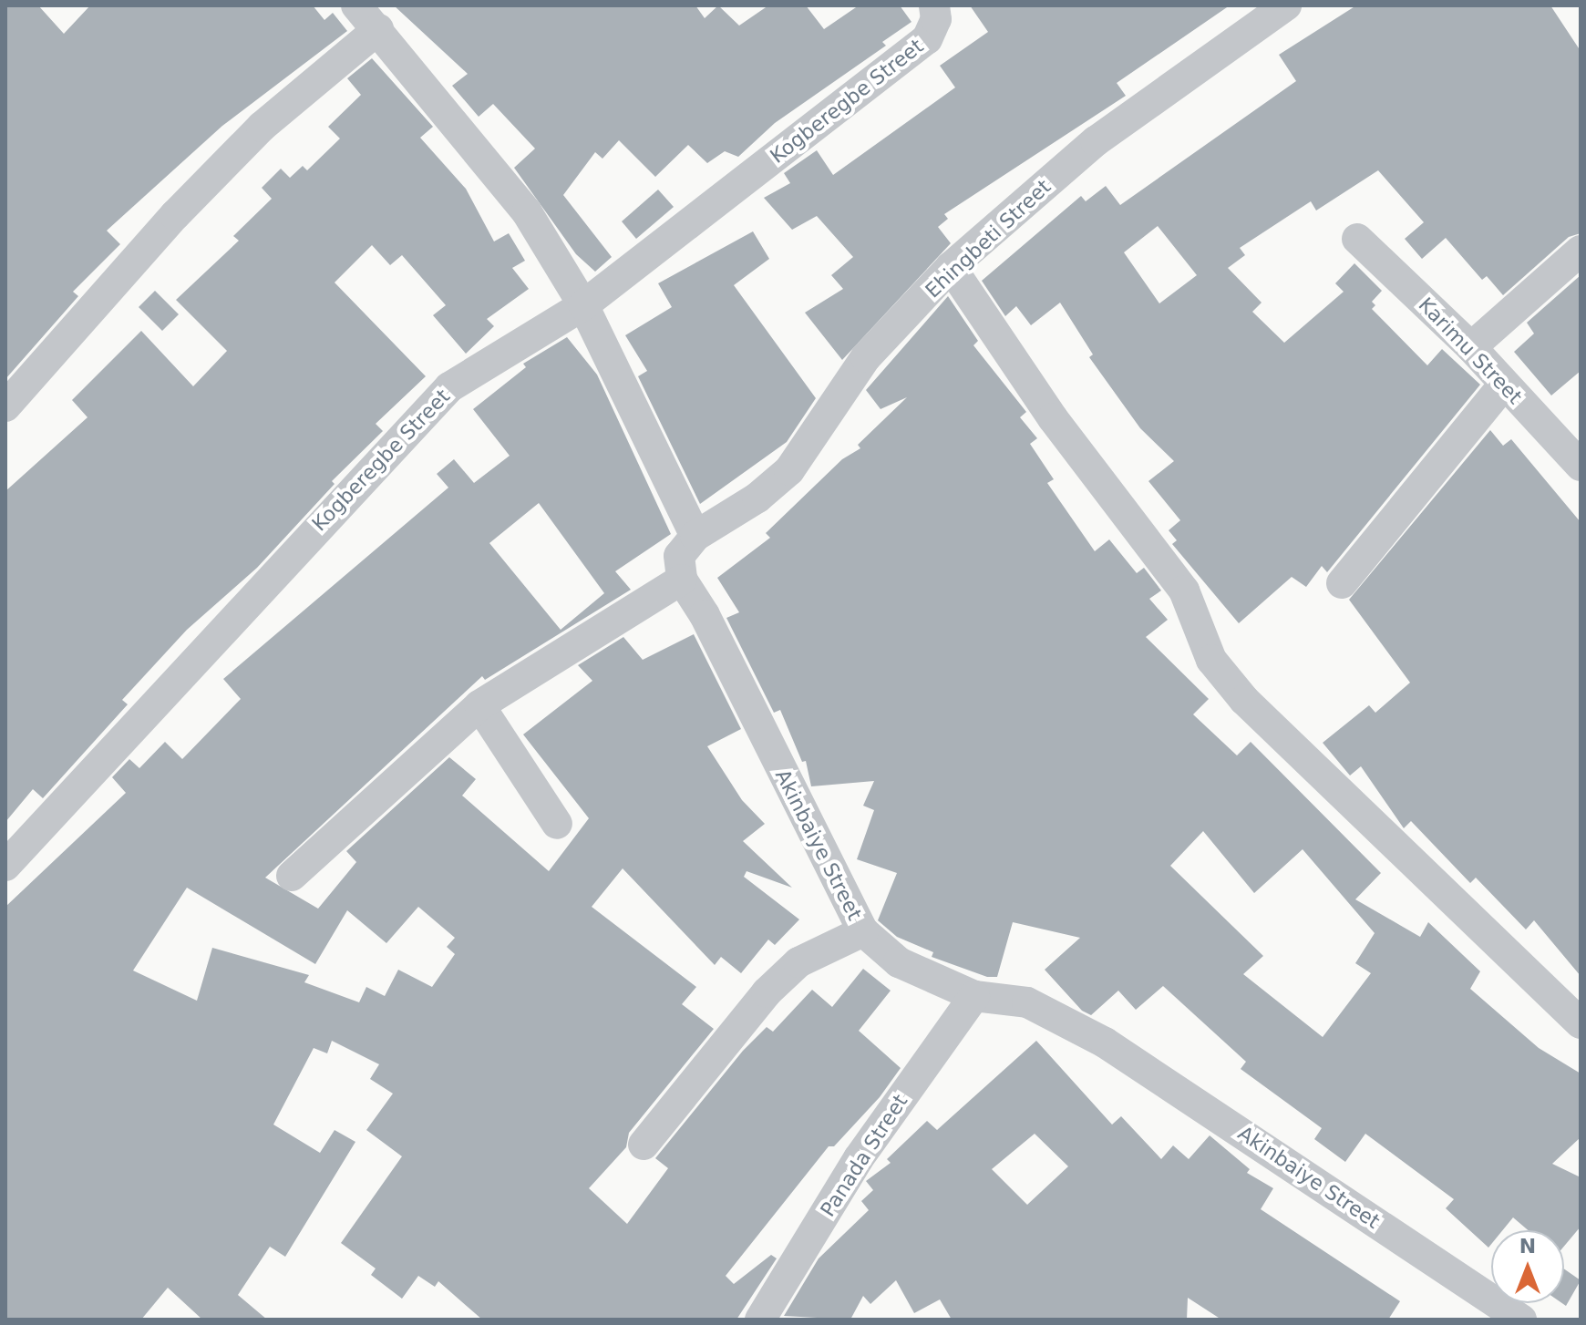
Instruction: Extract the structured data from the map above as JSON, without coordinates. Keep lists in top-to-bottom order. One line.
{"streets":{"street":["Kogberegbe Street","Ehingbeti Street","Karimu Street","Akinbaiye Street","Panada Street"]},"crossings":[["Akinbaiye Street","Panada Street"]],"north":"top"}
